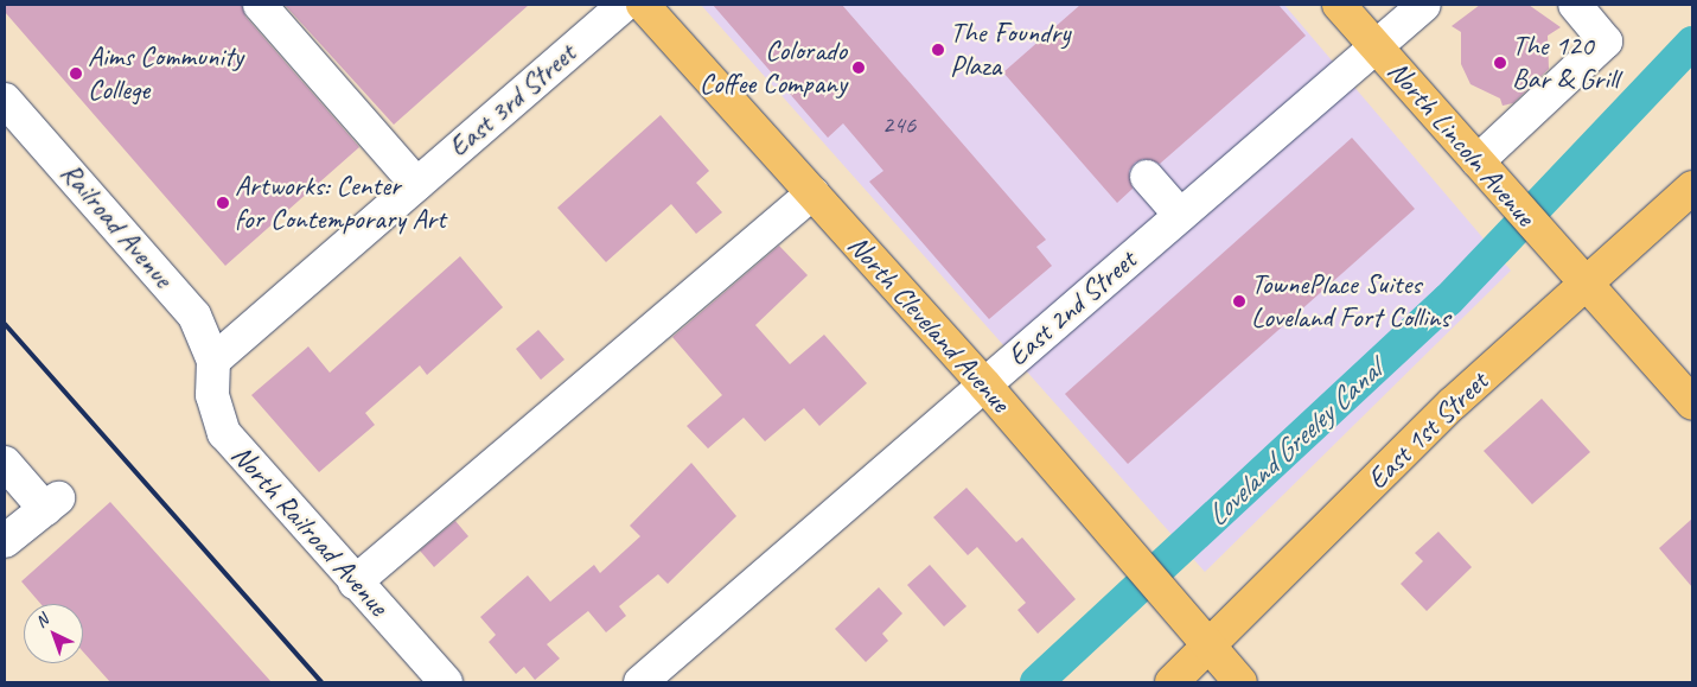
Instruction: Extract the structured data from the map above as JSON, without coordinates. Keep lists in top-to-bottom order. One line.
{"streets":{"main road":["North Lincoln Avenue","North Cleveland Avenue","East 1st Street"],"street":["East 3rd Street","Railroad Avenue","East 2nd Street","North Railroad Avenue"]},"crossings":[["East 3rd Street","Railroad Avenue"],["East 3rd Street","North Railroad Avenue"],["North Lincoln Avenue","East 2nd Street"],["North Lincoln Avenue","East 1st Street"],["Railroad Avenue","North Railroad Avenue"],["East 2nd Street","North Cleveland Avenue"],["North Cleveland Avenue","East 1st Street"]],"water":["Loveland Greeley Canal"],"places":["The Foundry Plaza","The 120 Bar & Grill","Colorado Coffee Company","Aims Community College","Artworks: Center for Contemporary Art","TownePlace Suites Loveland Fort Collins"],"house_numbers":["246"],"north":"top left"}
